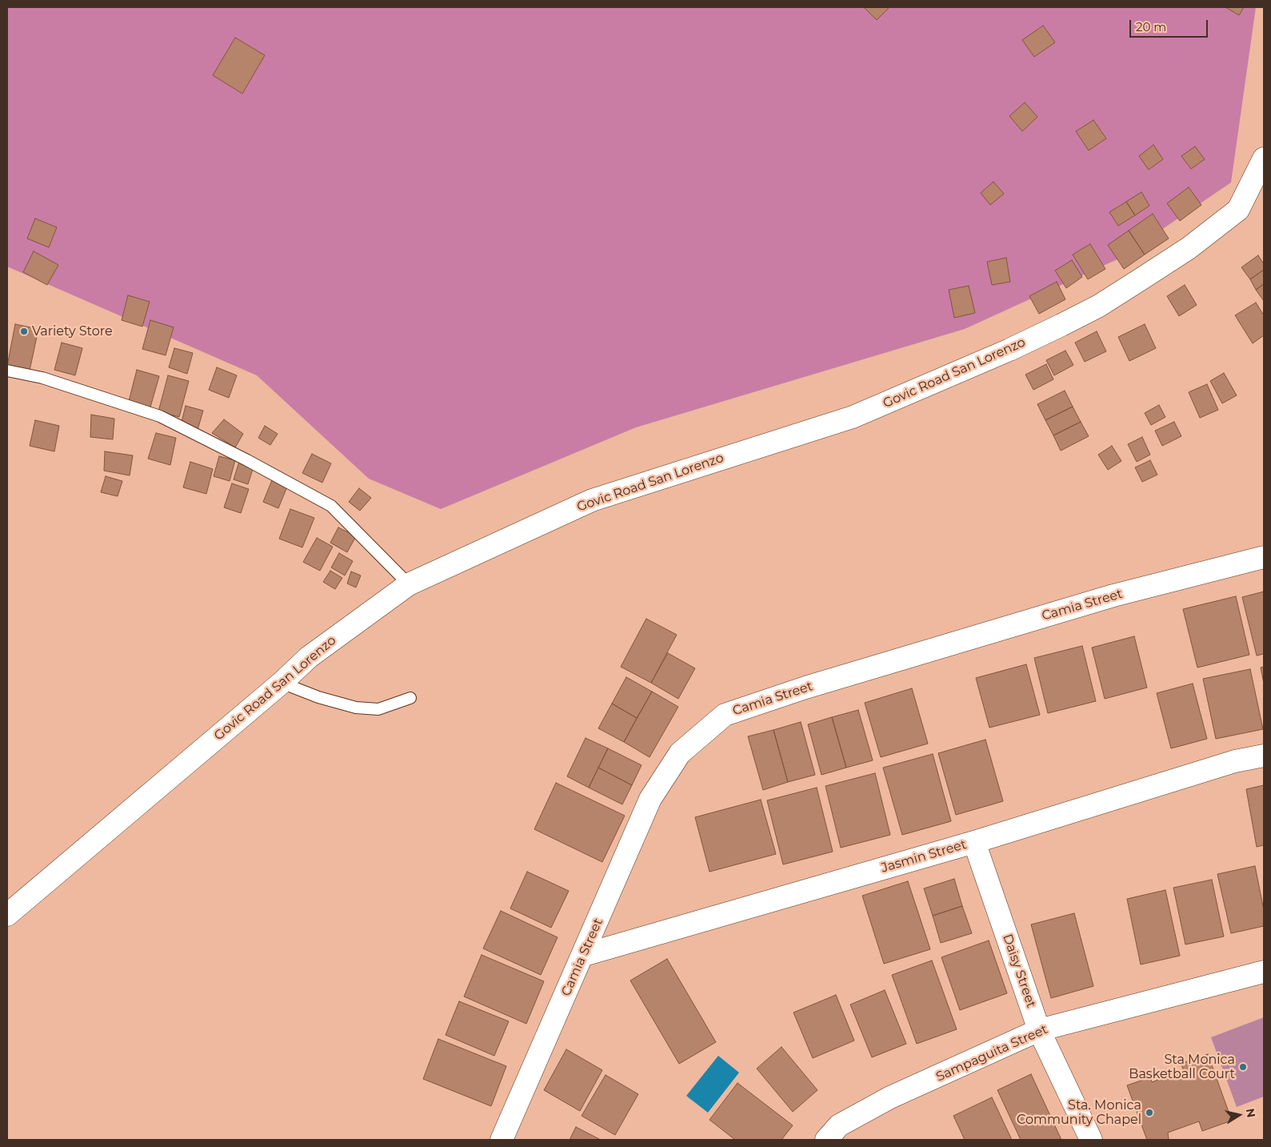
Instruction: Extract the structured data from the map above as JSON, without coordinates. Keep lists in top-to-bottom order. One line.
{"streets":{"street":["Govic Road San Lorenzo","Camia Street","Jasmin Street","Daisy Street","Sampaguita Street"]},"crossings":[["Camia Street","Jasmin Street"],["Jasmin Street","Daisy Street"],["Daisy Street","Sampaguita Street"]],"places":["Variety Store","Sta Monica Basketball Court","Sta. Monica Community Chapel"],"scale_bar":"20 m","north":"right"}
